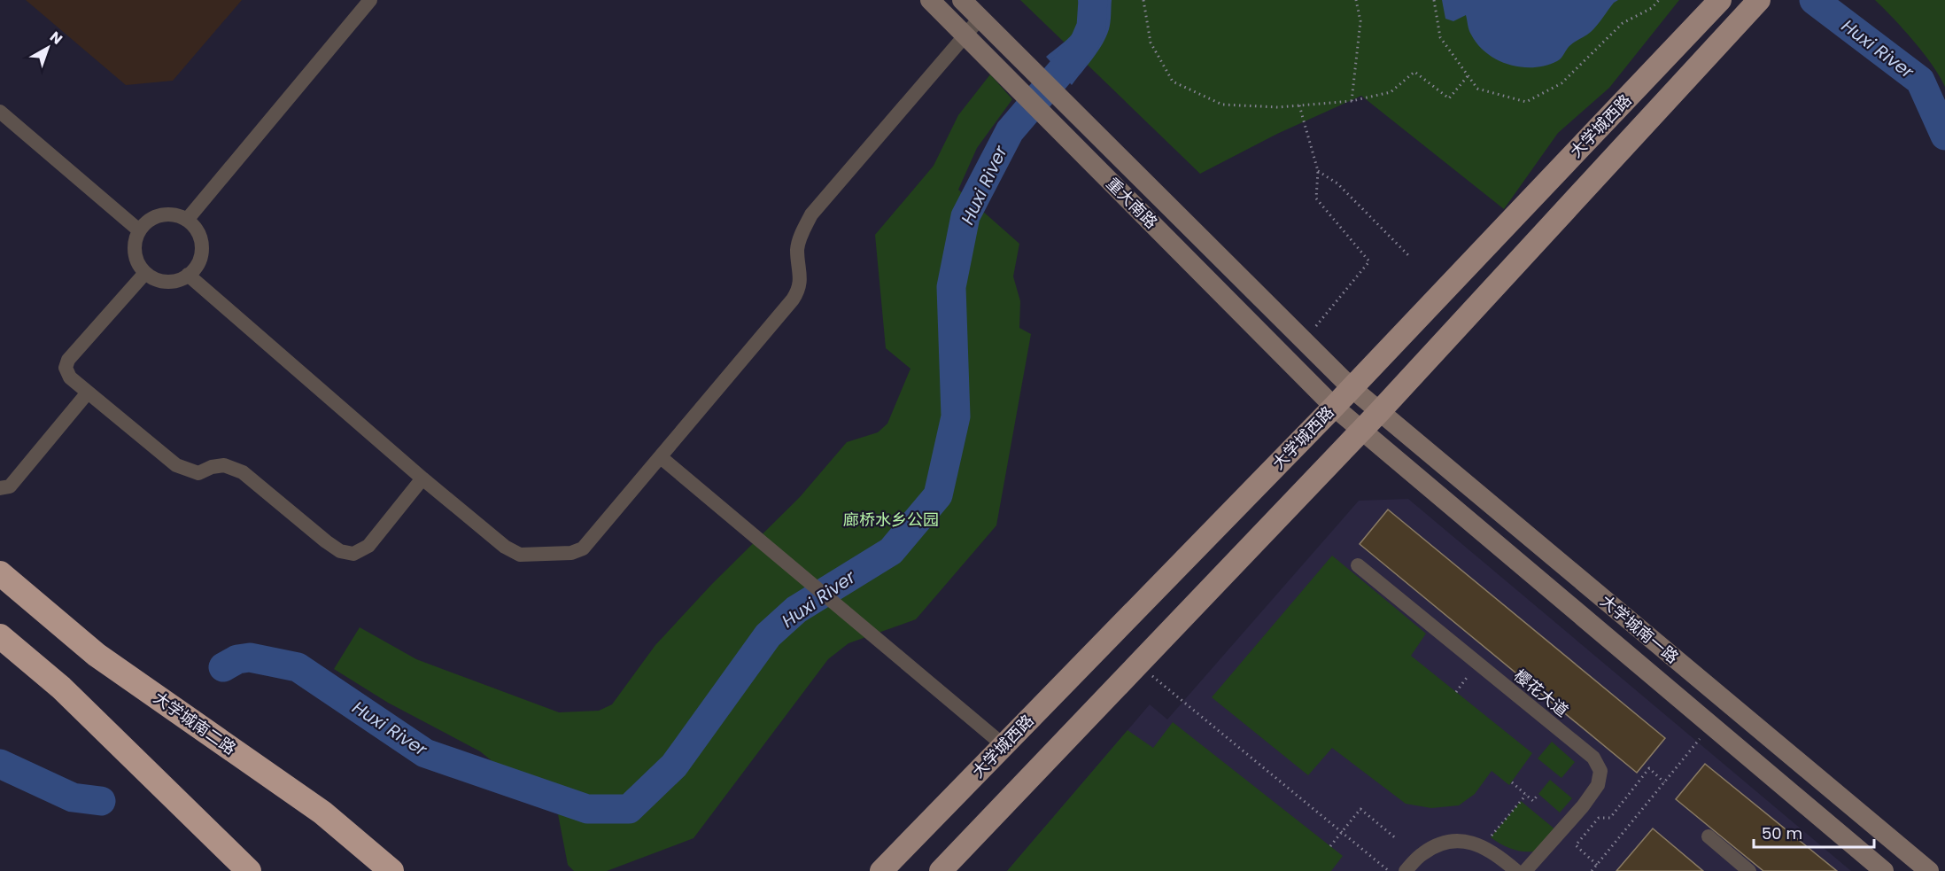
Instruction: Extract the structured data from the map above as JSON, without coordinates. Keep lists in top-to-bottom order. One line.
{"streets":{"highway":["大学城南二路"],"main road":["大学城西路","重大南路","大学城南一路"],"street":["樱花大道"]},"crossings":[["大学城西路","重大南路"],["大学城西路","大学城南一路"],["重大南路","大学城南一路"]],"water":["Huxi River"],"parks":["廊桥水乡公园"],"scale_bar":"50 m","north":"top right"}
